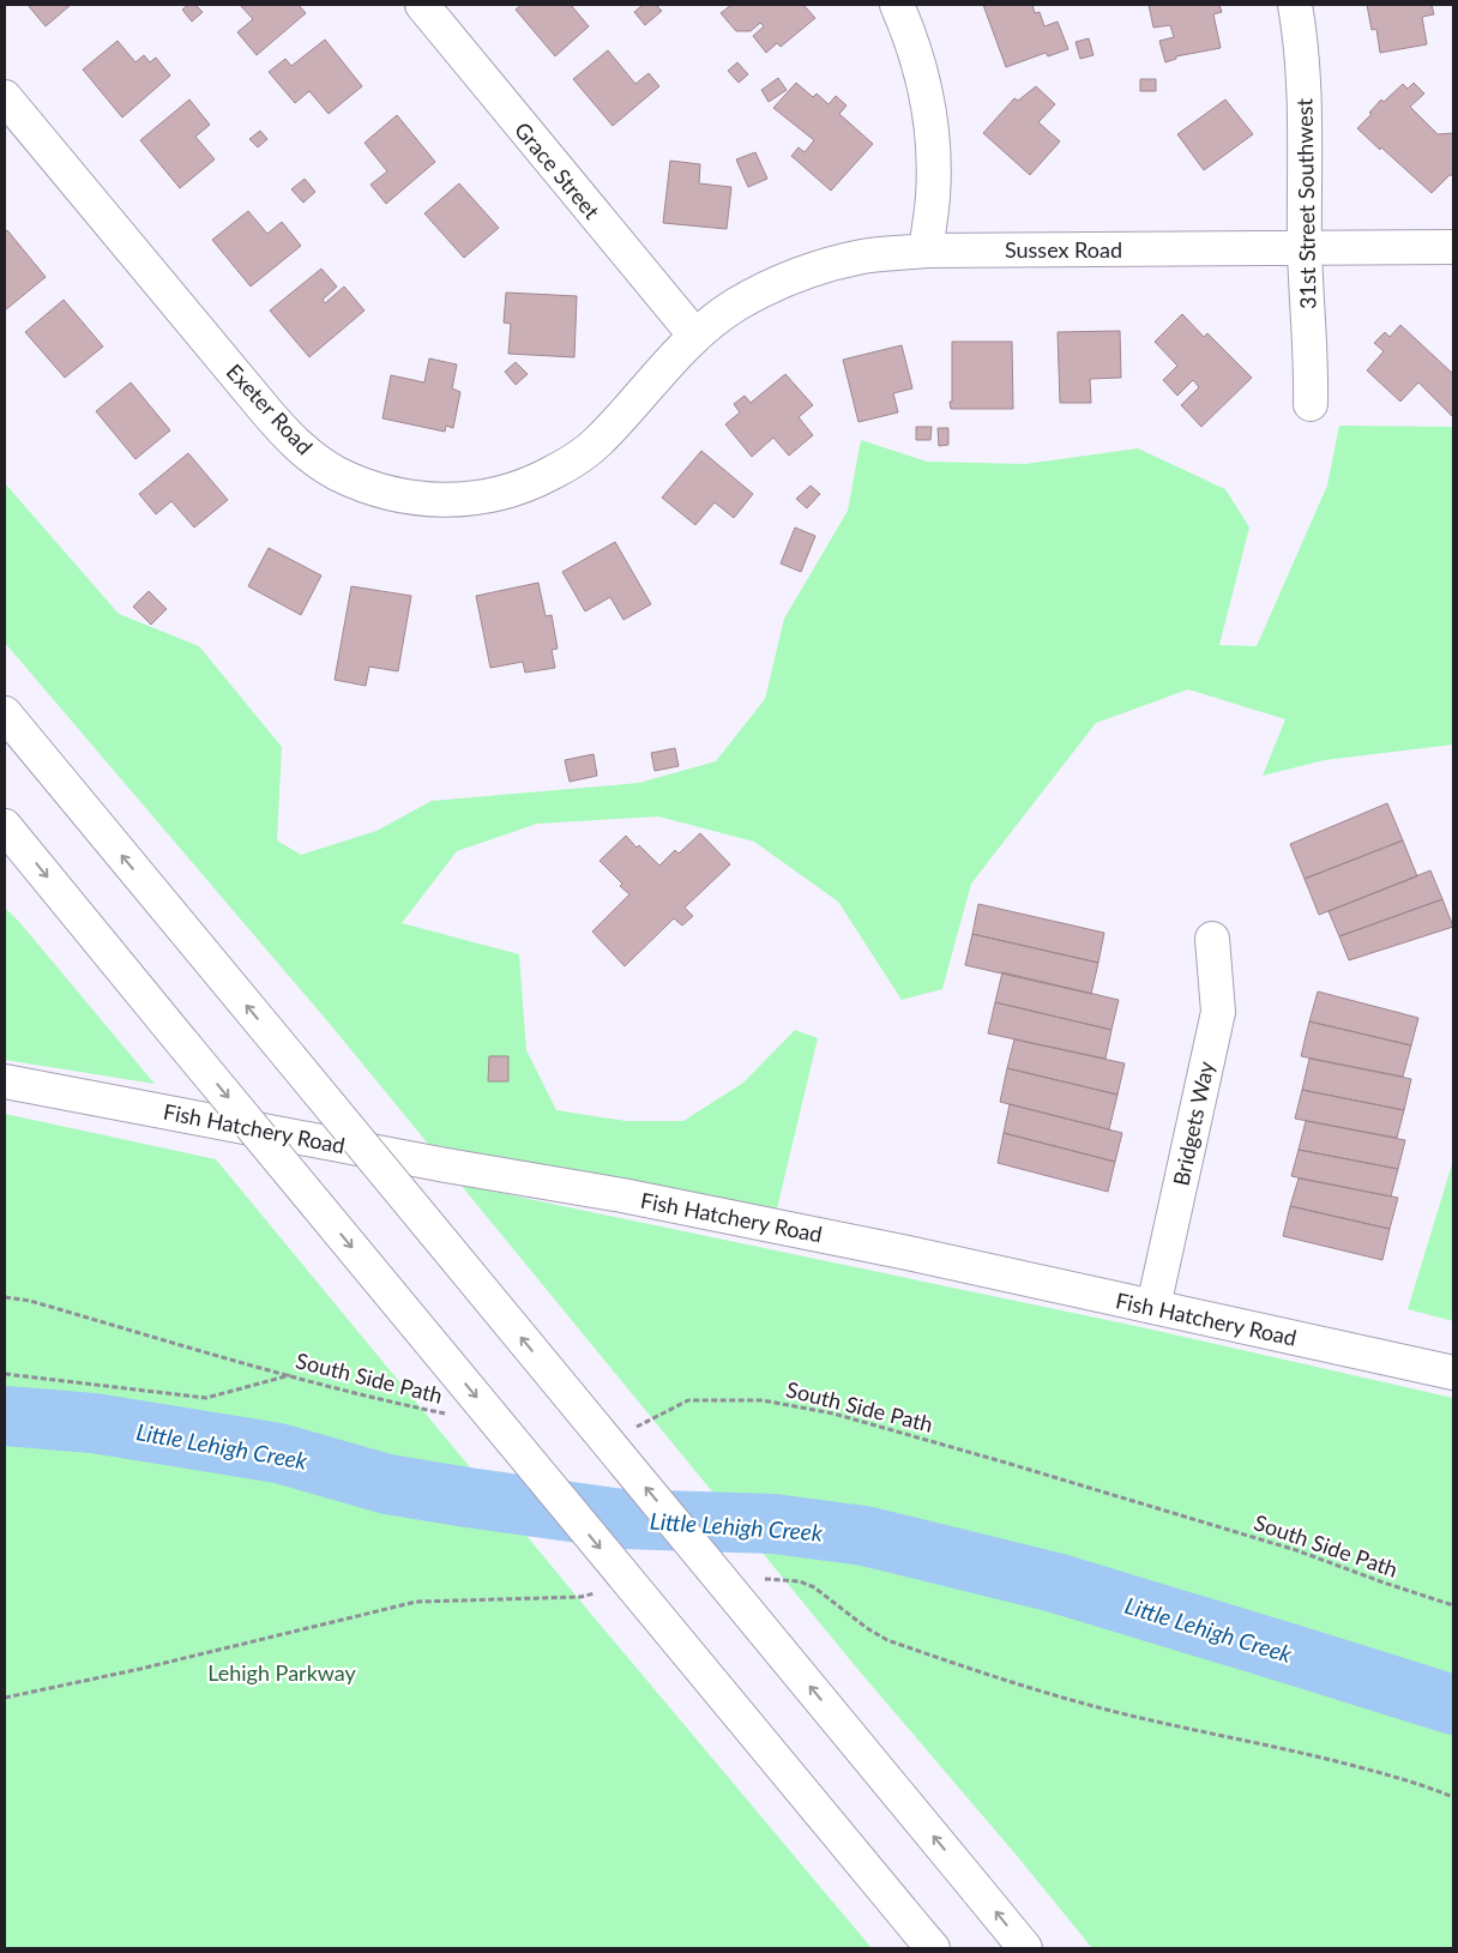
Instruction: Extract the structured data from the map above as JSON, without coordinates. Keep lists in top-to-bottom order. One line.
{"streets":{"main road":["Grace Street","31st Street Southwest","Sussex Road","Exeter Road","Bridgets Way","Fish Hatchery Road"],"path":["South Side Path"]},"crossings":[["Grace Street","Sussex Road"],["Grace Street","Exeter Road"],["31st Street Southwest","Sussex Road"],["Sussex Road","Exeter Road"],["Bridgets Way","Fish Hatchery Road"]],"water":["Little Lehigh Creek"],"parks":["Lehigh Parkway"]}
